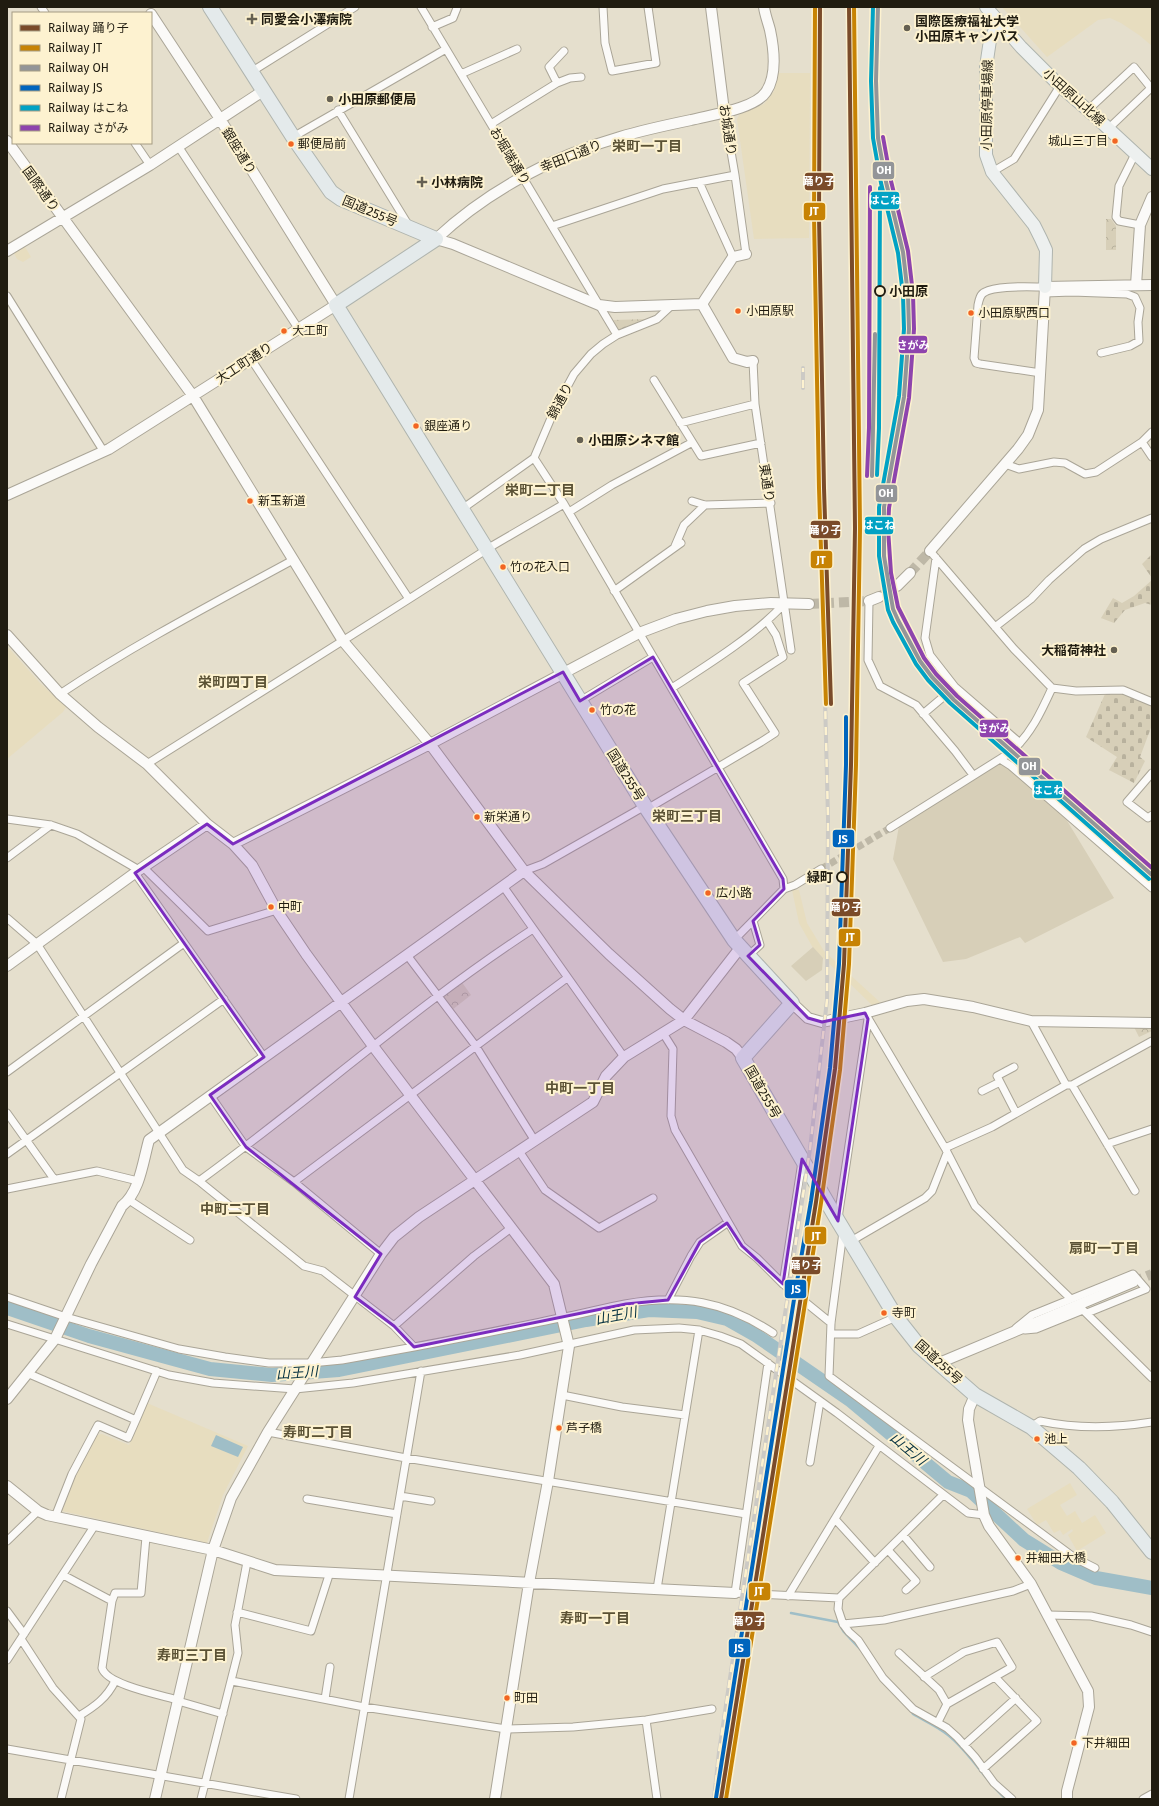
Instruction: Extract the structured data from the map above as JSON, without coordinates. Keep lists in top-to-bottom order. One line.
{"streets":{"highway":["銀座通り","国道255号"],"main road":["小田原山北線","小田原停車場線"],"street":["お城通り","お堀端通り","幸田口通り","国際通り","大工町通り","錦通り","東通り"]},"crossings":[["小田原山北線","小田原停車場線"],["お城通り","幸田口通り"],["銀座通り","国道255号"],["銀座通り","大工町通り"],["お堀端通り","幸田口通り"],["お堀端通り","錦通り"],["幸田口通り","国道255号"],["国際通り","国道255号"],["国際通り","大工町通り"]],"districts":["栄町一丁目","栄町二丁目","栄町四丁目","栄町三丁目","中町一丁目","中町二丁目","扇町一丁目","寿町二丁目","寿町一丁目","寿町三丁目"],"water":["山王川"],"places":{"health":["同愛会小澤病院","小林病院"],"other":["国際医療福祉大学 小田原キャンパス","小田原郵便局","城山三丁目","郵便局前","小田原","小田原駅","小田原駅西口","大工町","銀座通り","小田原シネマ館","新玉新道","竹の花入口","大稲荷神社","竹の花","新栄通り","緑町","広小路","中町","寺町","芦子橋","池上","井細田大橋","町田","下井細田"]},"lines":["rail line 踊り子","rail line JT","rail line OH","rail line はこね","rail line さがみ","rail line JS"],"legend":["Railway 踊り子","Railway JT","Railway OH","Railway JS","Railway はこね","Railway さがみ"]}
